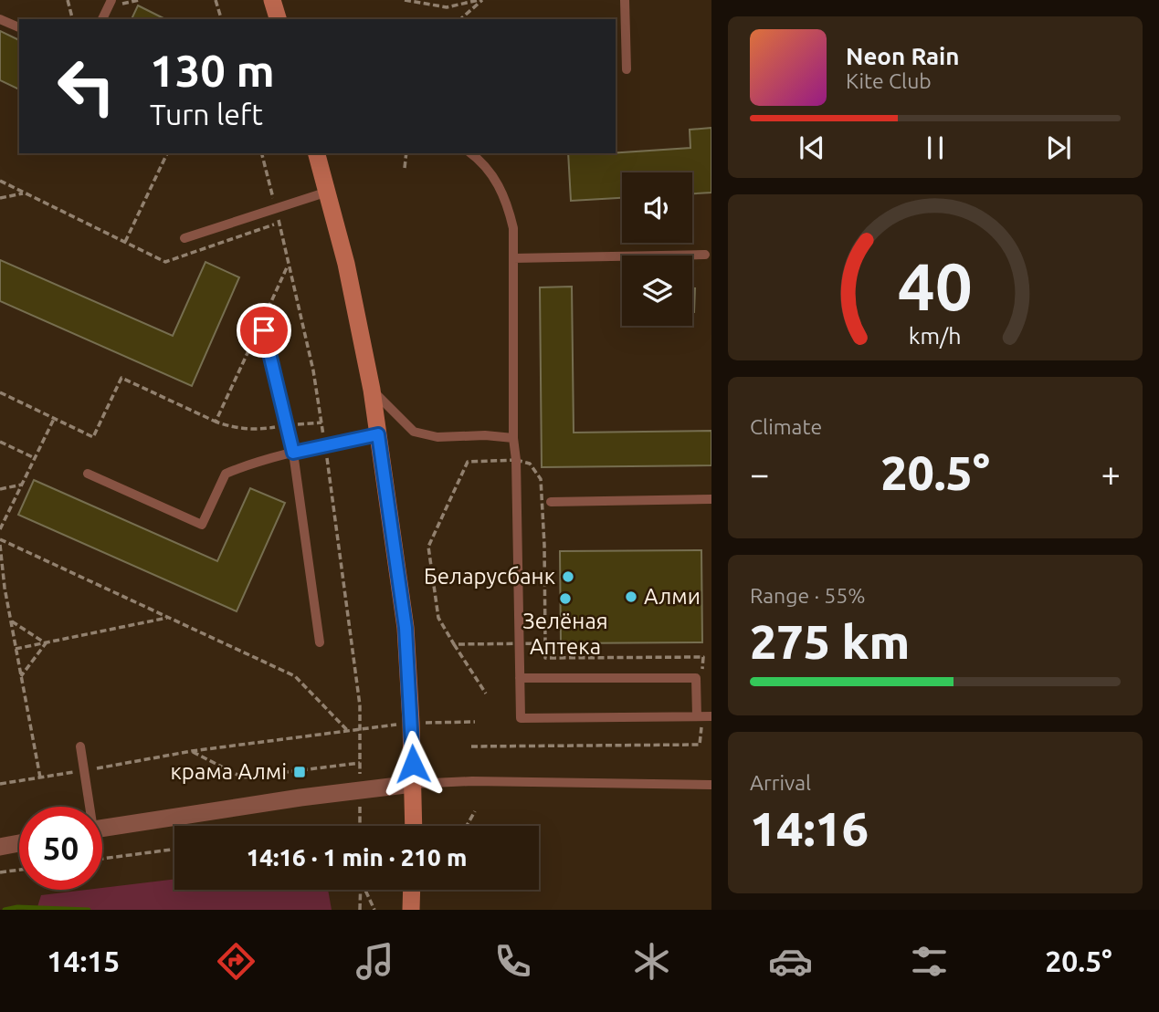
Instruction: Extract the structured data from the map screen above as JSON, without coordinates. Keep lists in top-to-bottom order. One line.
{"places":{"other":["Беларусбанк","Алми","Зелёная Аптека"],"transit":["крама Алмі"]},"page":{"turn":["130 m","Turn left"],"song":["Neon Rain","Kite Club"],"tile":["Climate",["Range · 55%","275 km"],["Arrival","14:16"]],"heat":["−","20.5°","+"],"limit":"50","trip":"14:16 · 1 min · 210 m","tabs":["14:15","20.5°"],"gauge":["40","km/h"]}}
